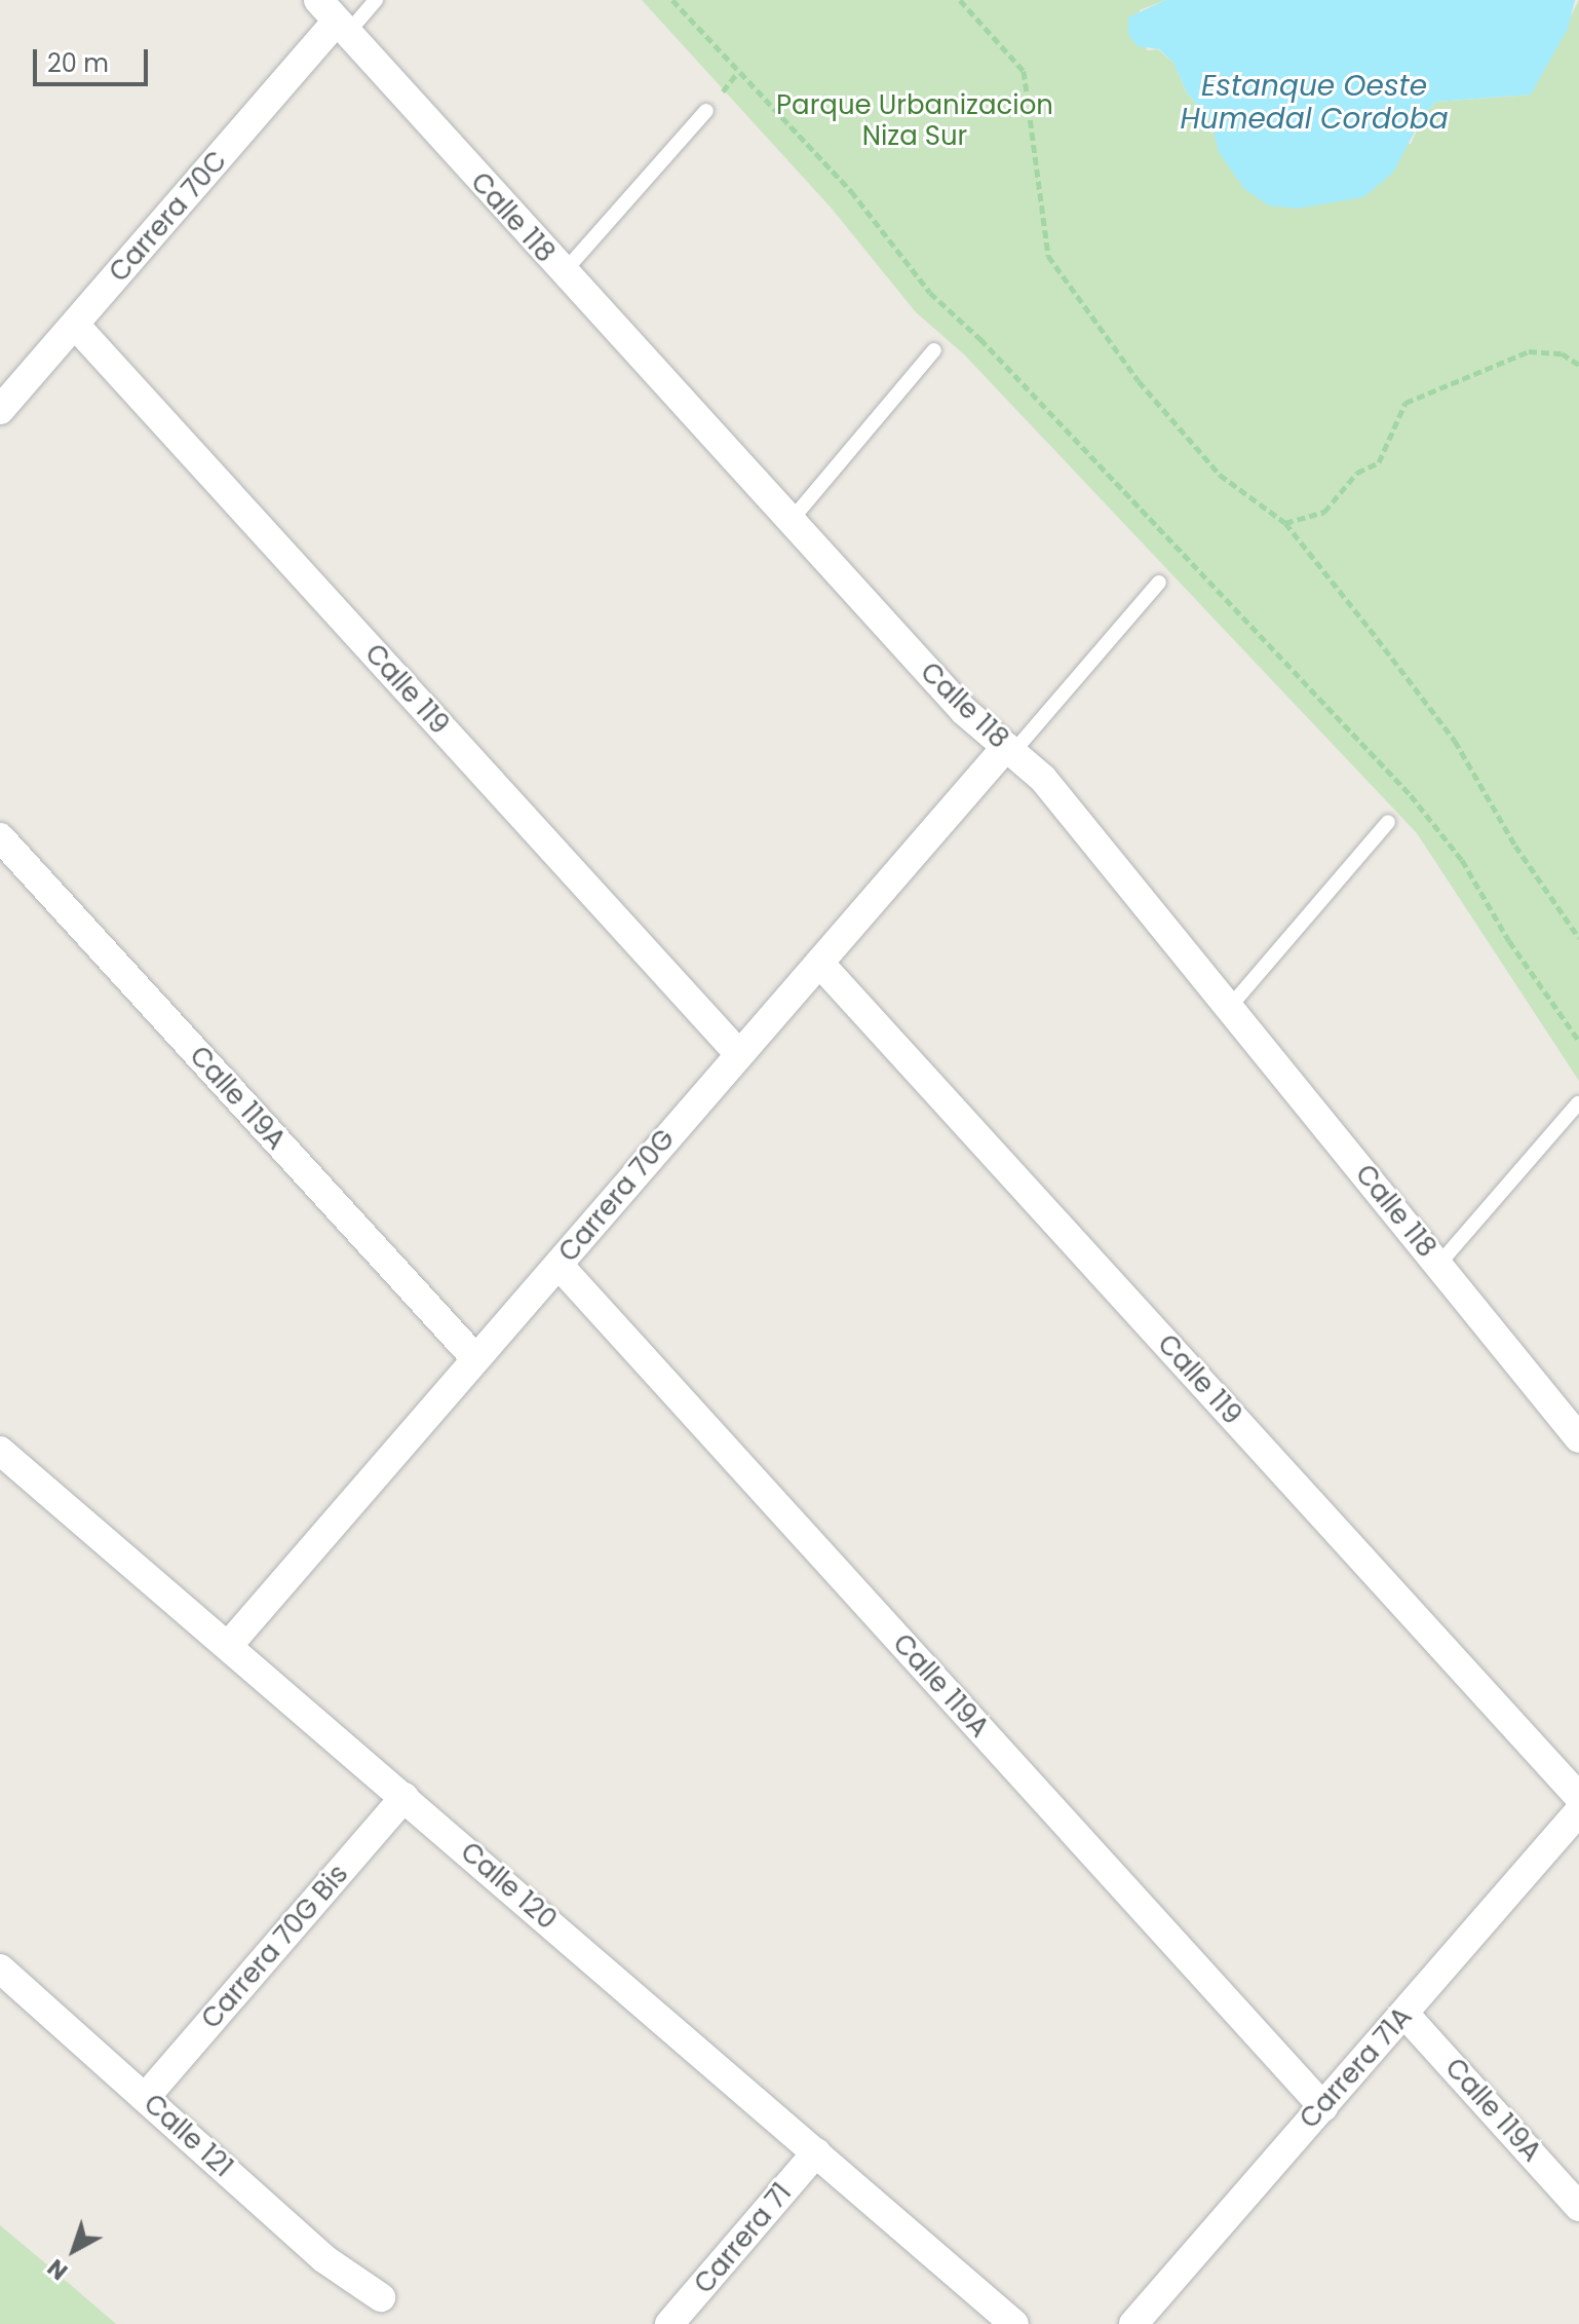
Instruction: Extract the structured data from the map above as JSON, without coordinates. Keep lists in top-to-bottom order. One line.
{"streets":{"street":["Carrera 70C","Calle 118","Calle 119","Calle 119A","Carrera 70G","Calle 120","Carrera 70G Bis","Carrera 71A","Calle 121","Carrera 71"]},"crossings":[["Carrera 70C","Calle 118"],["Carrera 70C","Calle 119"],["Calle 118","Carrera 70G"],["Calle 119","Carrera 70G"],["Calle 119A","Carrera 70G"],["Calle 119A","Carrera 71A"],["Carrera 70G","Calle 120"],["Calle 120","Carrera 70G Bis"],["Calle 120","Carrera 71"],["Carrera 70G Bis","Calle 121"]],"water":["Estanque Oeste Humedal Cordoba"],"parks":["Parque Urbanizacion Niza Sur"],"scale_bar":"20 m","north":"bottom left"}
